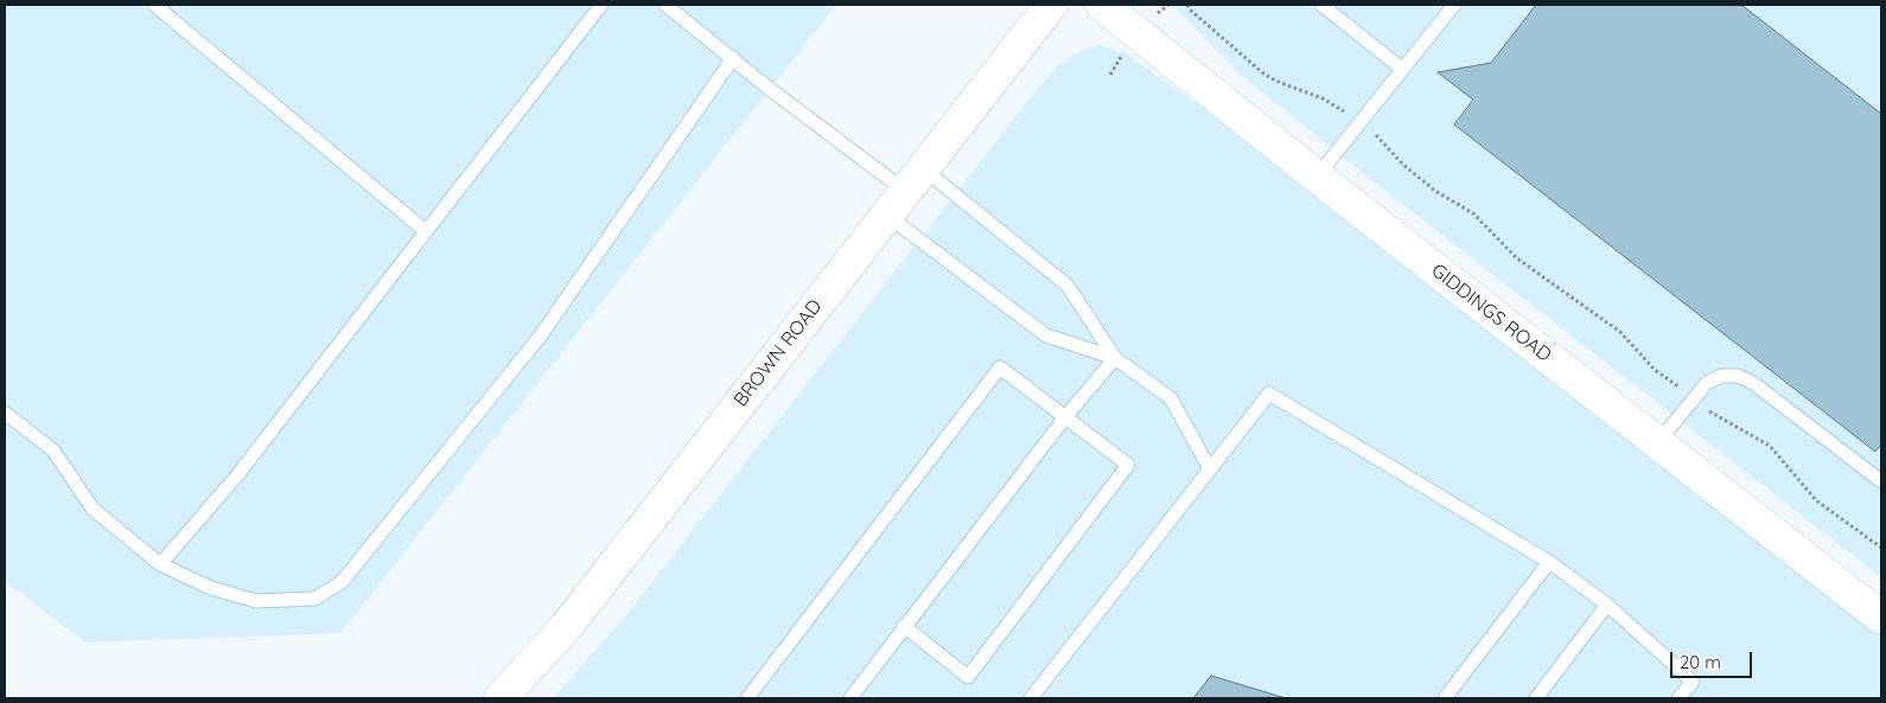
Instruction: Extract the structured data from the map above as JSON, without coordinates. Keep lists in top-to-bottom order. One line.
{"streets":{"street":["GIDDINGS ROAD","BROWN ROAD"]},"scale_bar":"20 m"}
